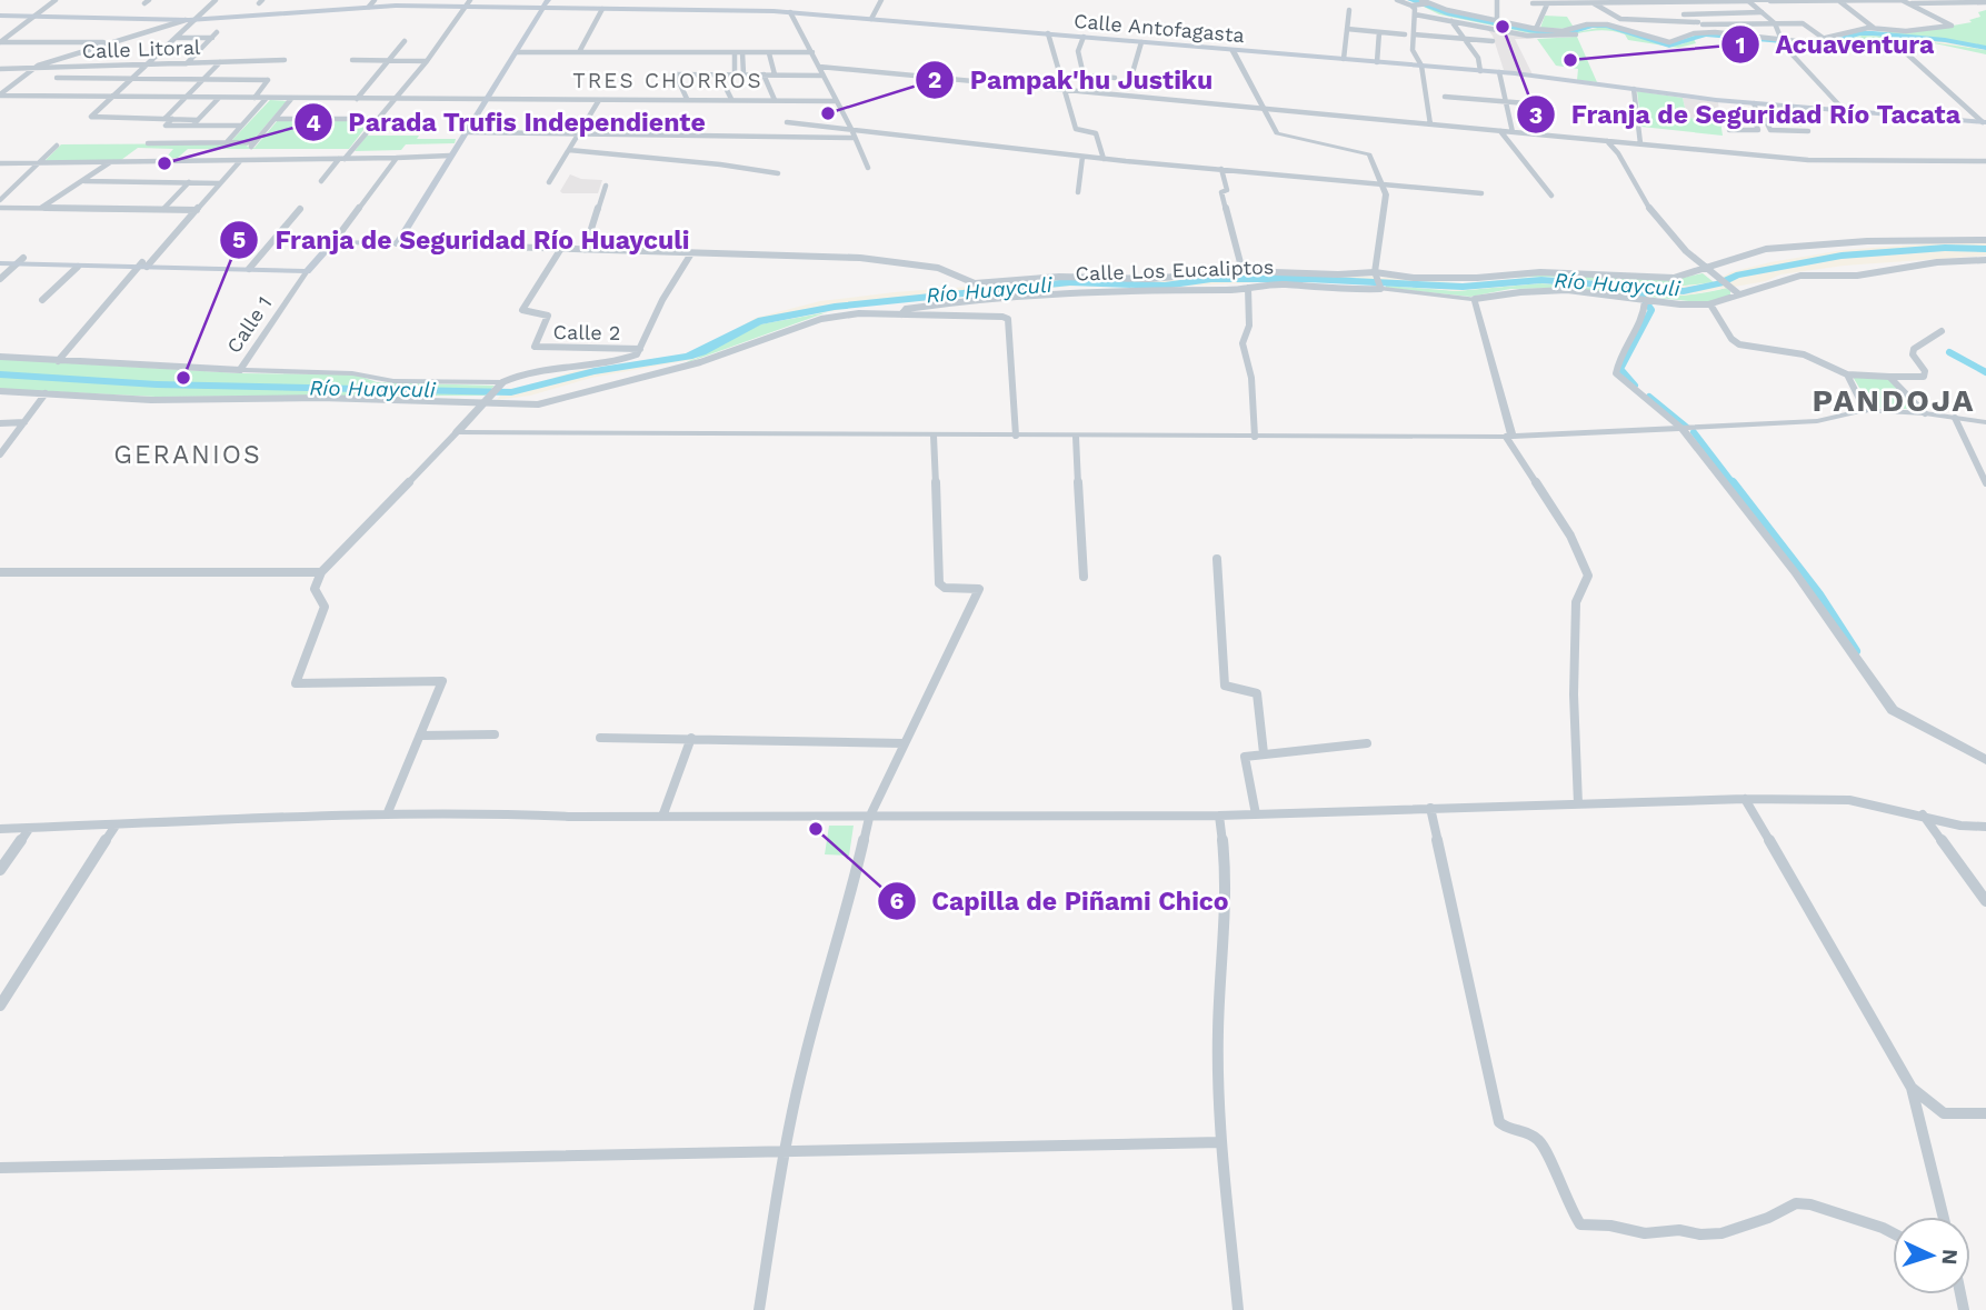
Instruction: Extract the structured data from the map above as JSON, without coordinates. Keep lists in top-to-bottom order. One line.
{"streets":{"main road":["Calle Antofagasta","Calle 1"],"street":["Calle Litoral","Calle Los Eucaliptos","Calle 2"]},"districts":["TRES CHORROS","PANDOJA","GERANIOS"],"water":["Río Huayculi"],"places":["Franja de Seguridad Río Tacata","Acuaventura","Pampak'hu Justiku","Parada Trufis Independiente","Franja de Seguridad Río Huayculi","Capilla de Piñami Chico"],"north":"right"}
